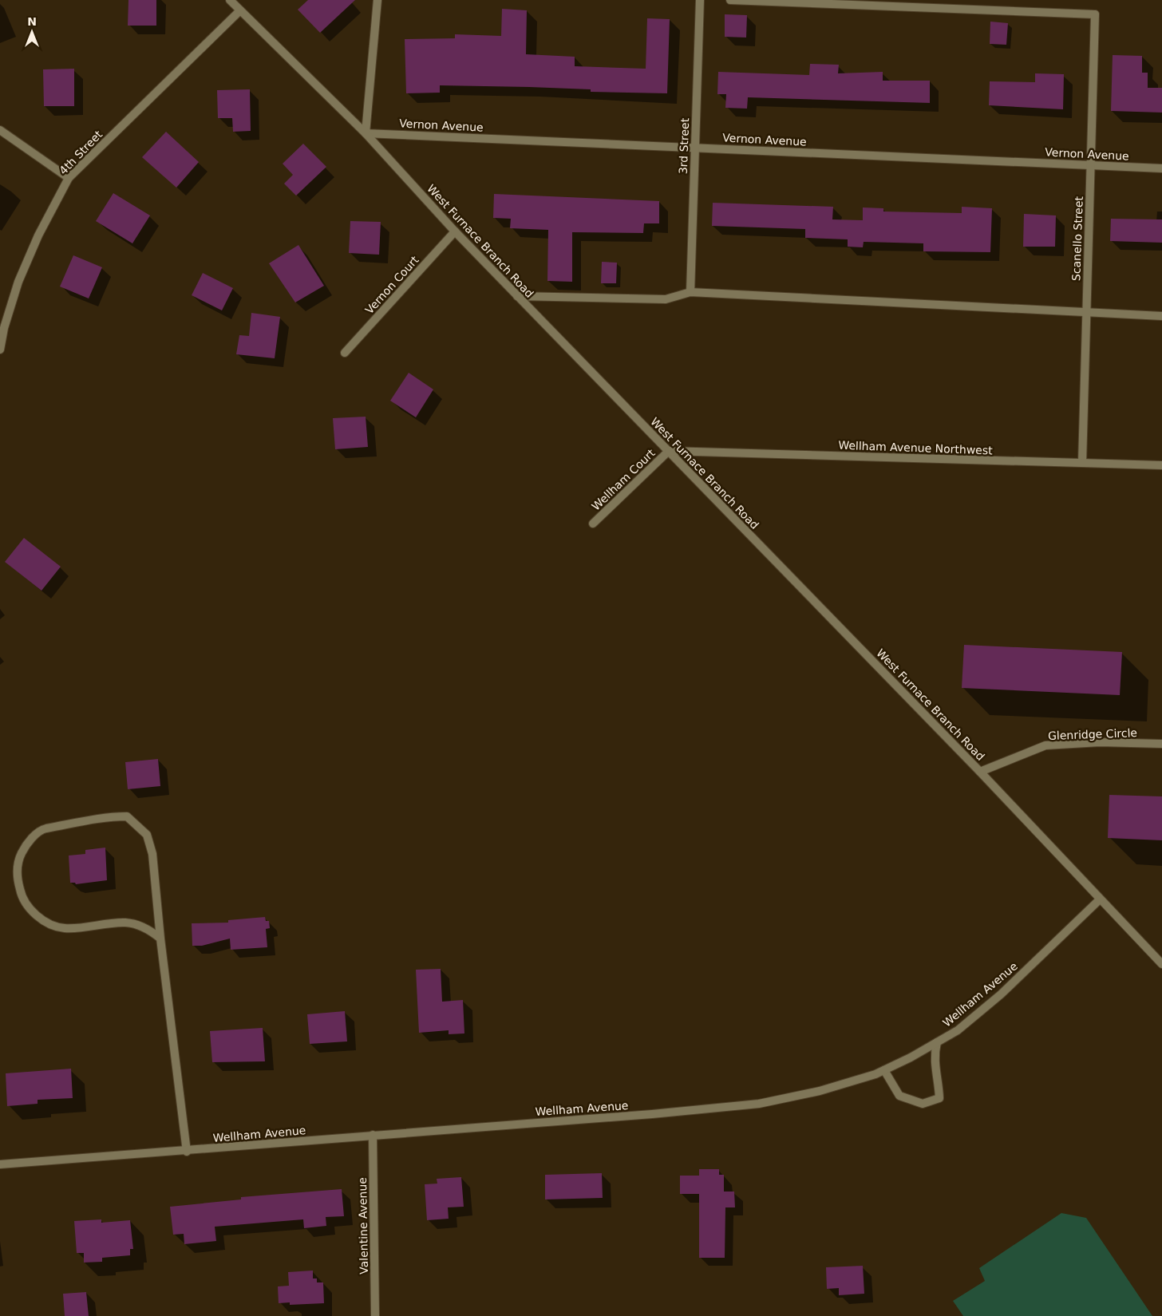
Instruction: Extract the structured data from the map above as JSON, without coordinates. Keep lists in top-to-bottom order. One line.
{"streets":{"street":["Vernon Avenue","3rd Street","4th Street","Scanello Street","West Furnace Branch Road","Vernon Court","Wellham Avenue Northwest","Wellham Court","Glenridge Circle","Wellham Avenue","Valentine Avenue"]},"crossings":[["Vernon Avenue","3rd Street"],["Vernon Avenue","Scanello Street"],["Vernon Avenue","West Furnace Branch Road"],["4th Street","West Furnace Branch Road"],["Scanello Street","Wellham Avenue Northwest"],["West Furnace Branch Road","Vernon Court"],["West Furnace Branch Road","Wellham Avenue Northwest"],["West Furnace Branch Road","Wellham Court"],["West Furnace Branch Road","Glenridge Circle"],["West Furnace Branch Road","Wellham Avenue"],["Wellham Avenue Northwest","Wellham Court"],["Wellham Avenue","Valentine Avenue"]],"north":"top"}
